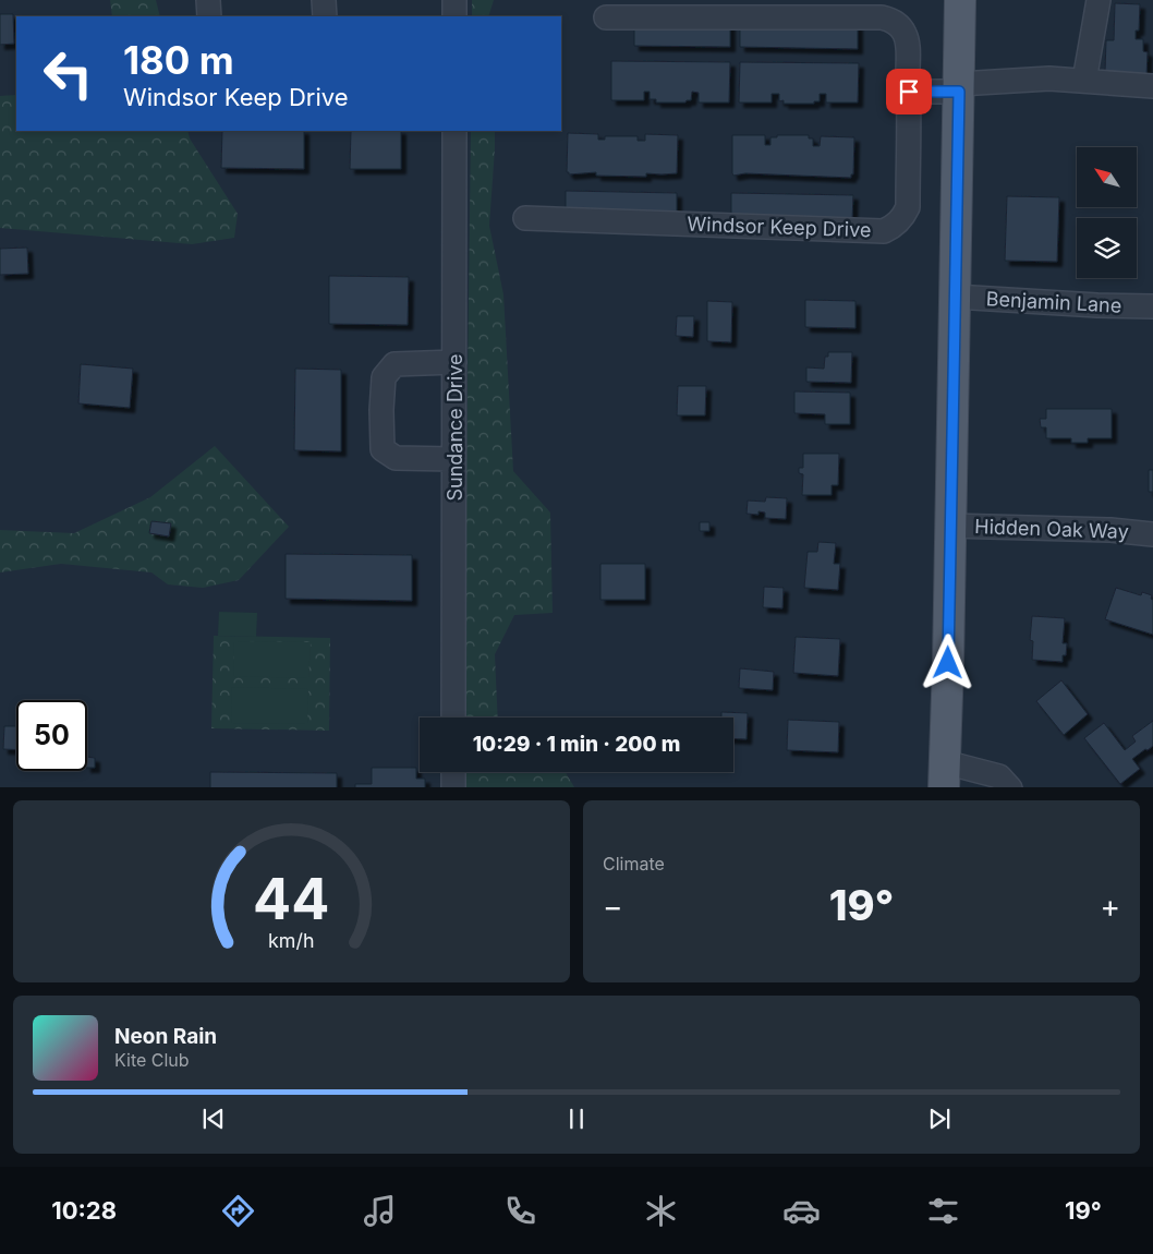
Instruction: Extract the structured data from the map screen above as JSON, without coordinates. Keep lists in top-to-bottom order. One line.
{"streets":{"street":["Windsor Keep Drive","Benjamin Lane","Sundance Drive","Hidden Oak Way"]},"north":"top left","page":{"turn":["180 m","Windsor Keep Drive"],"limit":"50","trip":"10:29 · 1 min · 200 m","tile":"Climate","heat":["−","19°","+"],"song":["Neon Rain","Kite Club"],"tabs":["10:28","19°"],"gauge":["44","km/h"]}}
